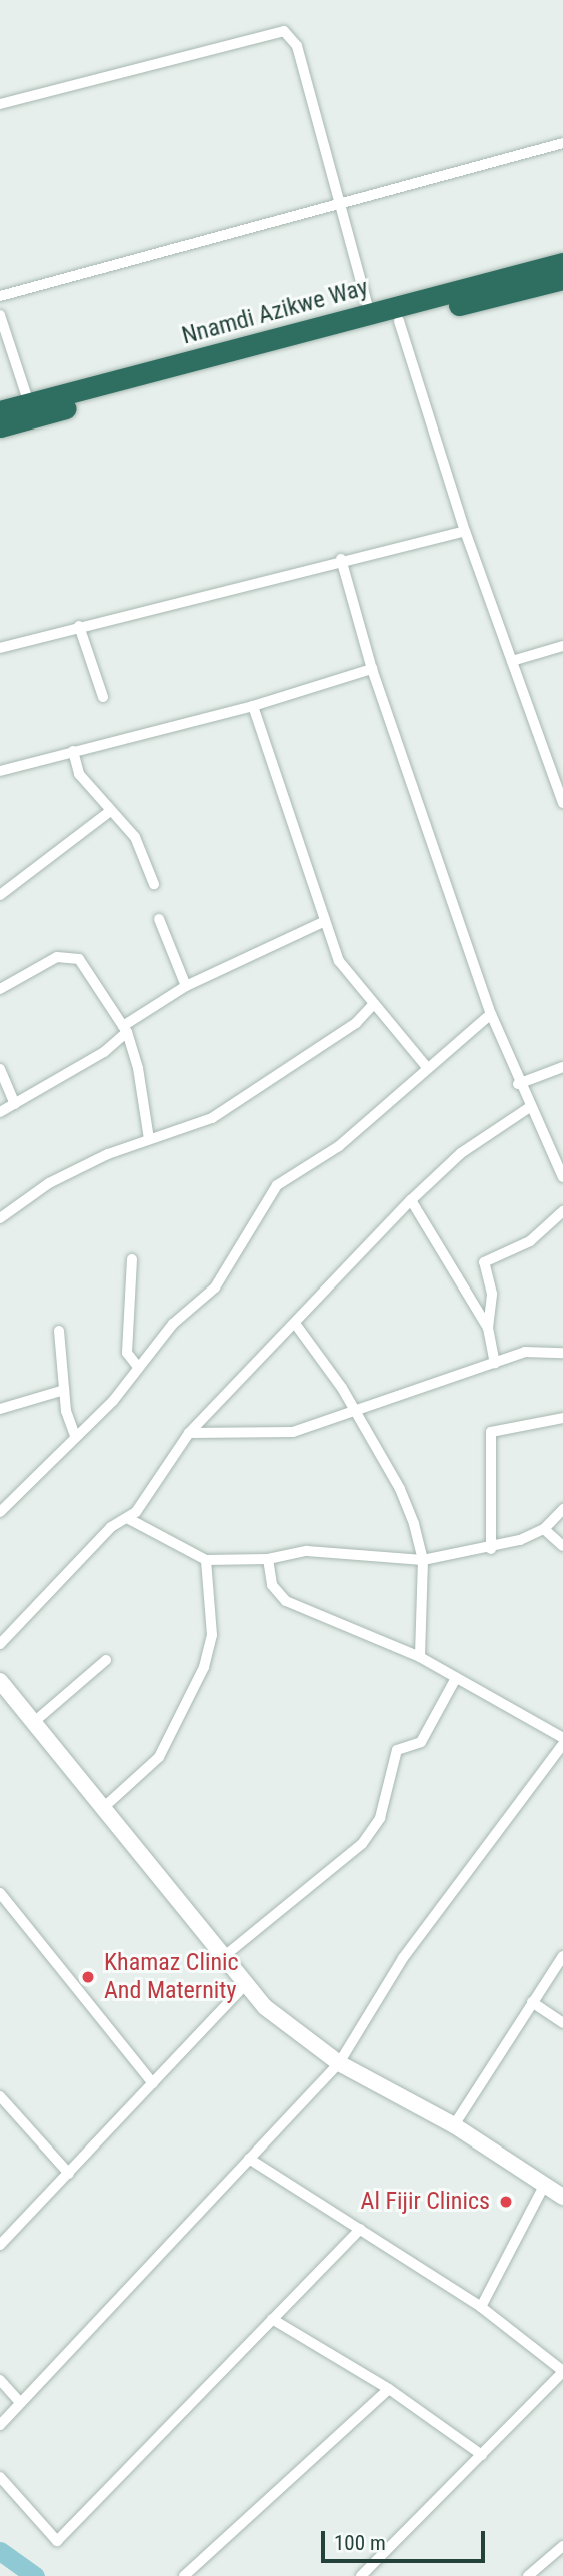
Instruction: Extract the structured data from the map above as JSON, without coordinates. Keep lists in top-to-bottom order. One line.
{"streets":{"highway":["Nnamdi Azikwe Way"]},"places":["Khamaz Clinic And Maternity","Al Fijir Clinics"],"scale_bar":"100 m"}
